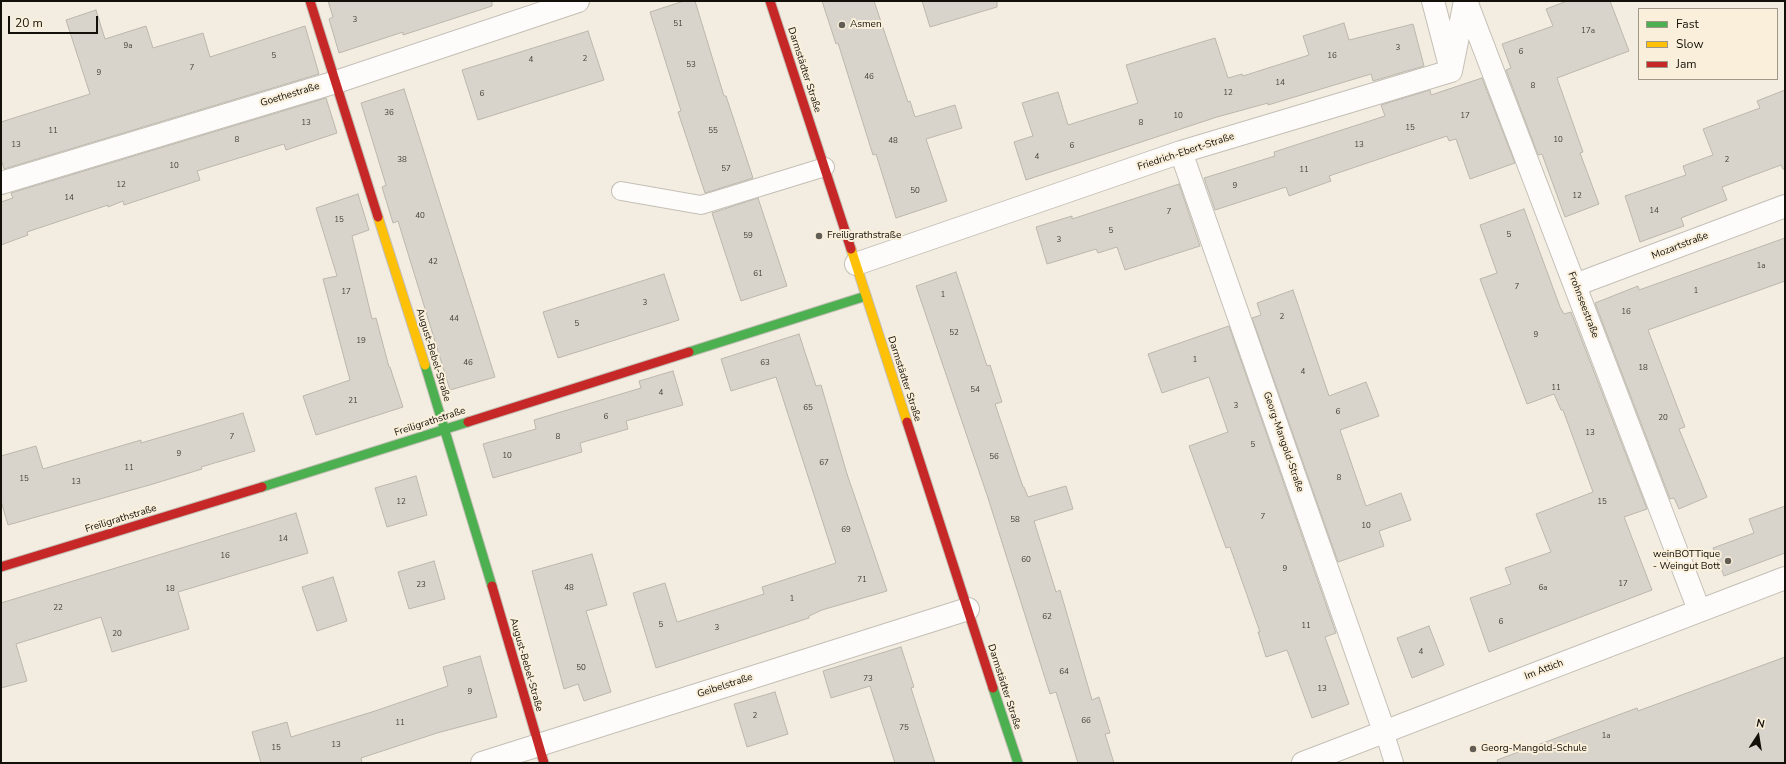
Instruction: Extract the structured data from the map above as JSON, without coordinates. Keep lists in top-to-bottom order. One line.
{"streets":{"street":["Darmstädter Straße","Goethestraße","Friedrich-Ebert-Straße","Mozartstraße","Frohnseestraße","August-Bebel-Straße","Freiligrathstraße","Georg-Mangold-Straße","Im Attich","Geibelstraße"]},"crossings":[["Darmstädter Straße","Friedrich-Ebert-Straße"],["Darmstädter Straße","Freiligrathstraße"],["Darmstädter Straße","Geibelstraße"],["Goethestraße","August-Bebel-Straße"],["Friedrich-Ebert-Straße","Georg-Mangold-Straße"],["Mozartstraße","Frohnseestraße"],["Frohnseestraße","Im Attich"],["August-Bebel-Straße","Freiligrathstraße"],["August-Bebel-Straße","Geibelstraße"],["Georg-Mangold-Straße","Im Attich"]],"places":["Asmen","Freiligrathstraße","weinBOTTique - Weingut Bott","Georg-Mangold-Schule"],"house_numbers":["3","51","17a","9a","3","6","5","16","2","4","53","7","9","46","14","8","12","6","36","10","17","13","8","15","11","55","8","10","48","13","13","6","4","38","2","10","57","11","12","9","50","12","14","14","7","40","15","5","5","59","3","42","1a","61","7","1","17","1","3","16","2","44","5","52","9","19","1","46","63","18","4","11","54","4","21","3","65","6","6","20","13","7","8","5","9","10","56","67","11","8","15","13","12","15","7","58","10","69","14","16","60","9","71","17","23","48","6a","18","1","22","62","6","5","11","3","20","4","50","64","73","13","9","2","66","11","75","1a","13","15"],"legend":["Fast","Slow","Jam"],"scale_bar":"20 m","north":"top"}
